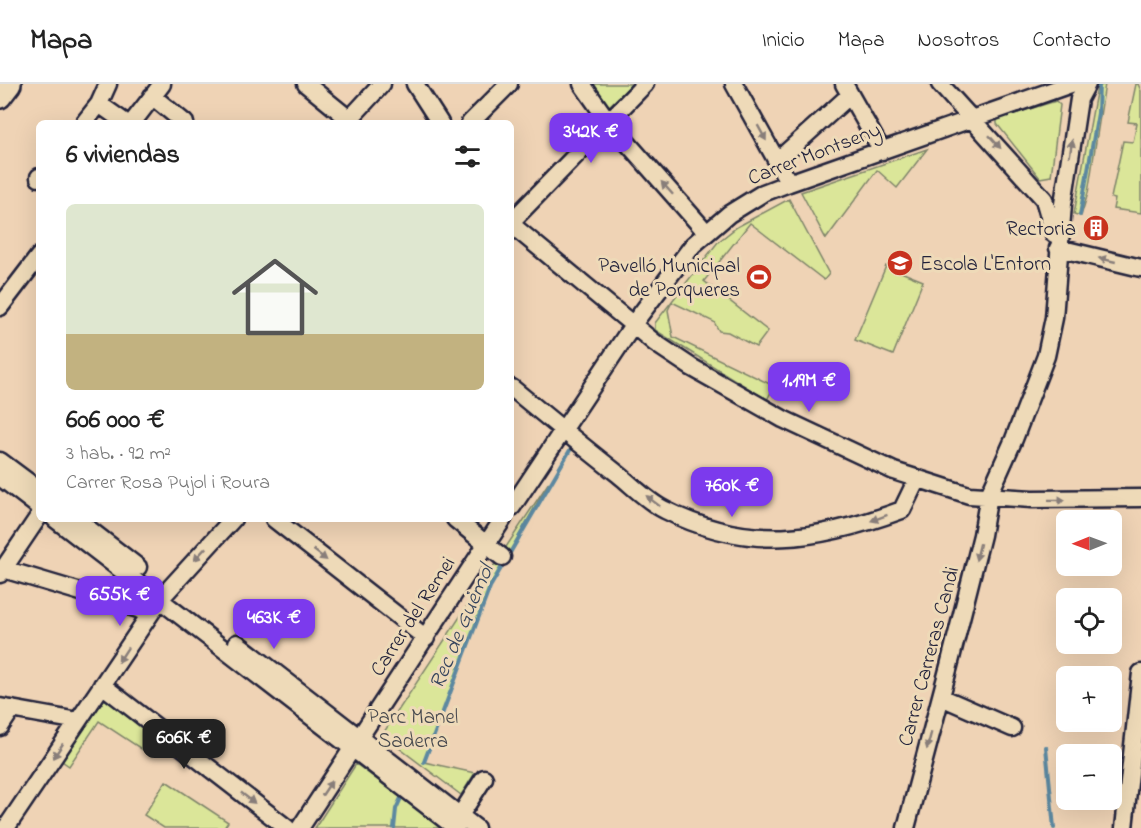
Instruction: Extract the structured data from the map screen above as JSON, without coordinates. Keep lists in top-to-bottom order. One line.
{"streets":{"street":["Carrer Montseny","Carrer del Remei","Carrer Carreras Candi"]},"one_way":["Carrer Carreras Candi"],"water":["Rec de Guèmol"],"parks":["Parc Manel Saderra"],"places":{"building":["Rectoria"],"school or university":["Escola L'Entorn"],"sports":["Pavelló Municipal de Porqueres"]},"north":"left","page":{"header":"Mapa","nav":["Inicio","Mapa","Nosotros","Contacto"],"price":["342K €","1.19M €","760K €","655K €","463K €","606K €"],"heading":"6 viviendas","list":[{"name":"606 000 €","note":"3 hab. · 92 m² · Carrer Rosa Pujol i Roura"}],"map_buttons":["+","−"]}}
